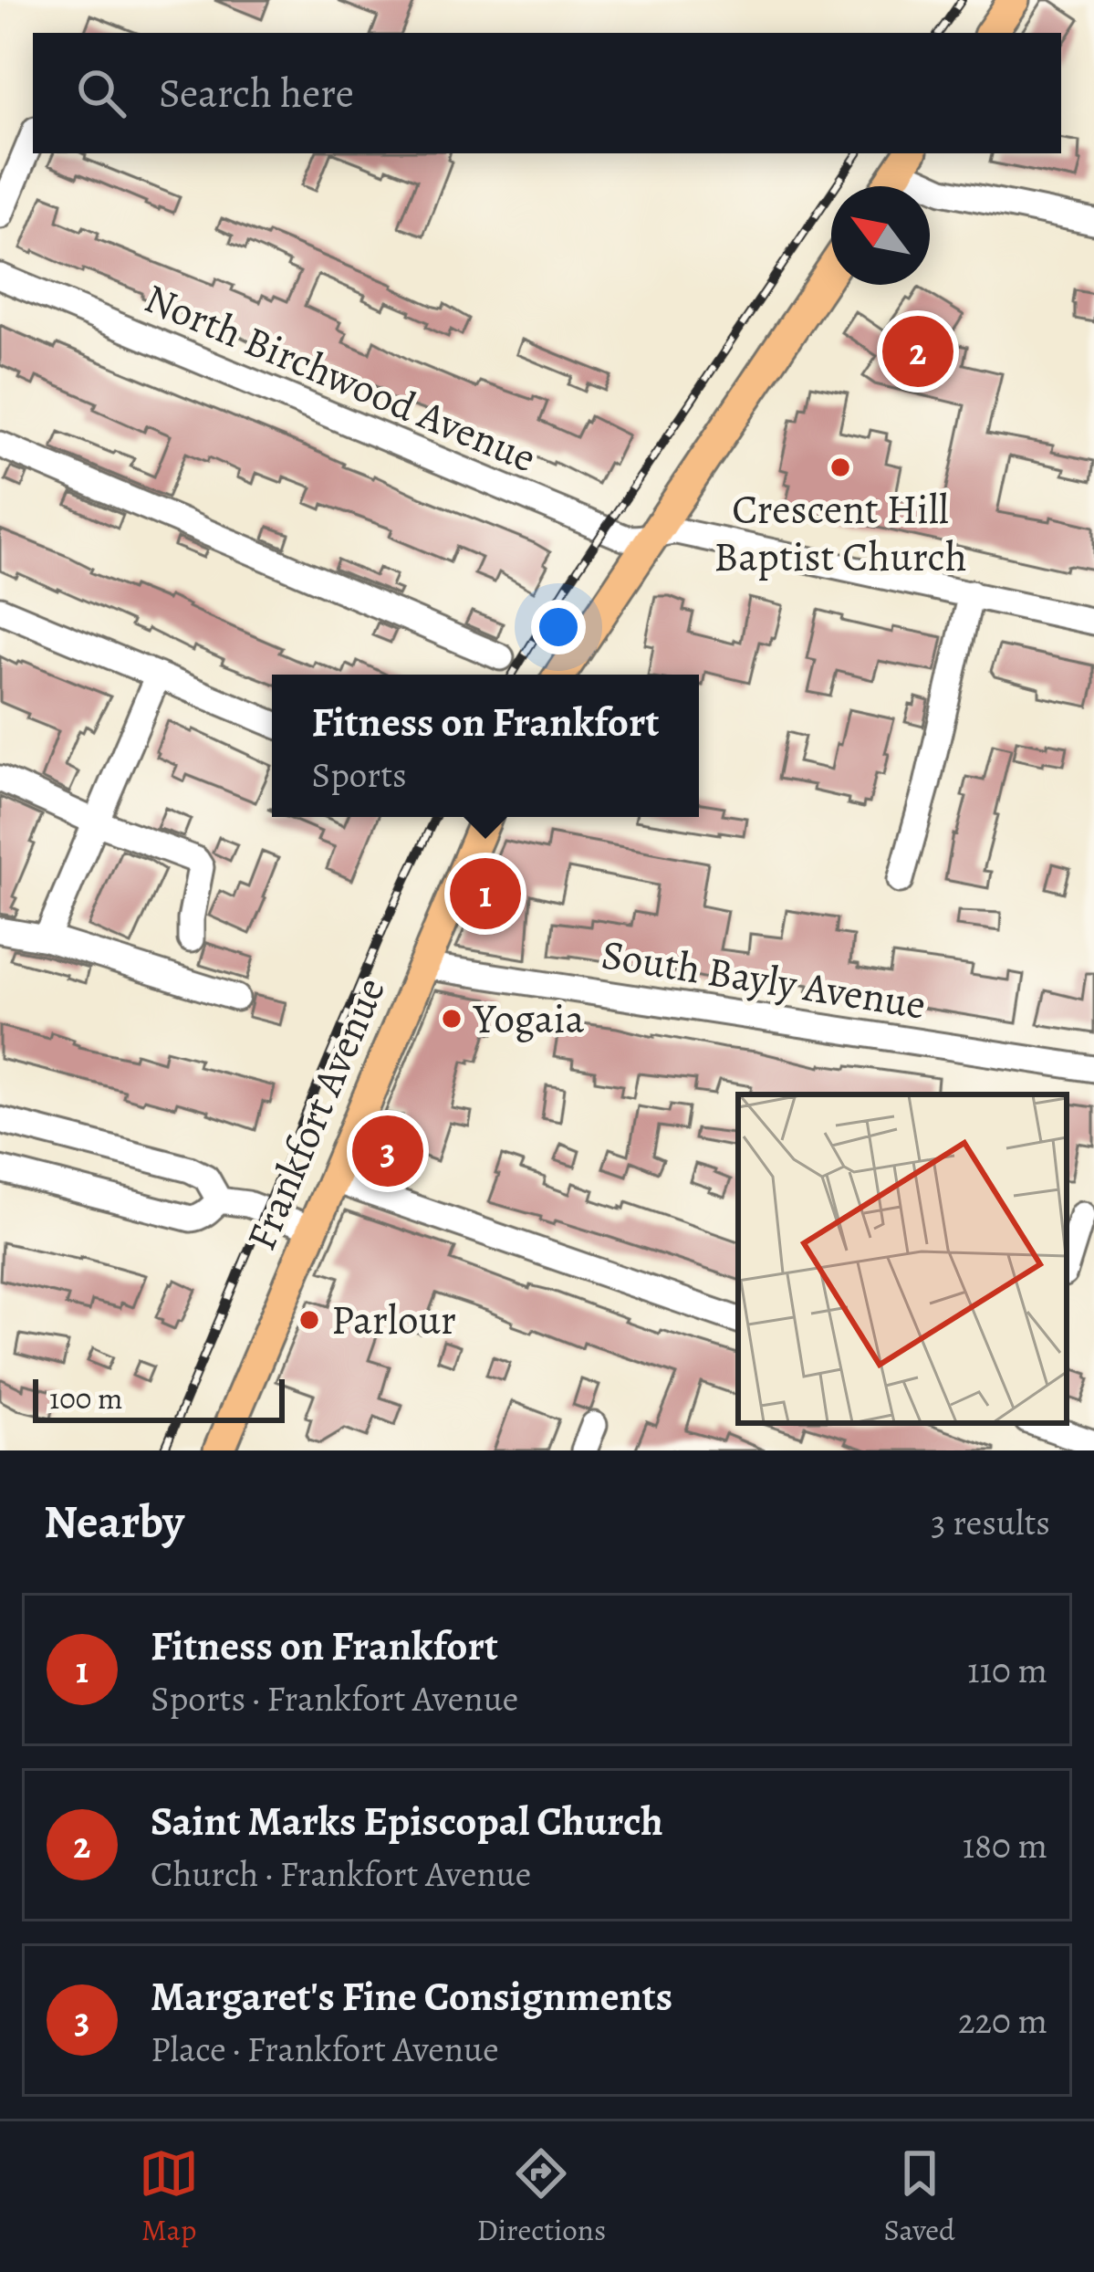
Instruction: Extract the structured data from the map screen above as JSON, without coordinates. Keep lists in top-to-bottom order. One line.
{"streets":{"main road":["Frankfort Avenue"],"street":["North Birchwood Avenue","South Bayly Avenue"]},"crossings":[["South Bayly Avenue","Frankfort Avenue"]],"places":["Crescent Hill Baptist Church","Yogaia","Parlour"],"scale_bar":"100 m","north":"top left","page":{"search":"Search here","pins":["2","1","3"],"popup":["Fitness on Frankfort","Sports"],"scale":"100 m","heading":["Nearby","3 results"],"list":[{"mark":"1","name":"Fitness on Frankfort","note":"Sports · Frankfort Avenue","value":"110 m"},{"mark":"2","name":"Saint Marks Episcopal Church","note":"Church · Frankfort Avenue","value":"180 m"},{"mark":"3","name":"Margaret's Fine Consignments","note":"Place · Frankfort Avenue","value":"220 m"}],"nav":["Map","Directions","Saved"]}}
